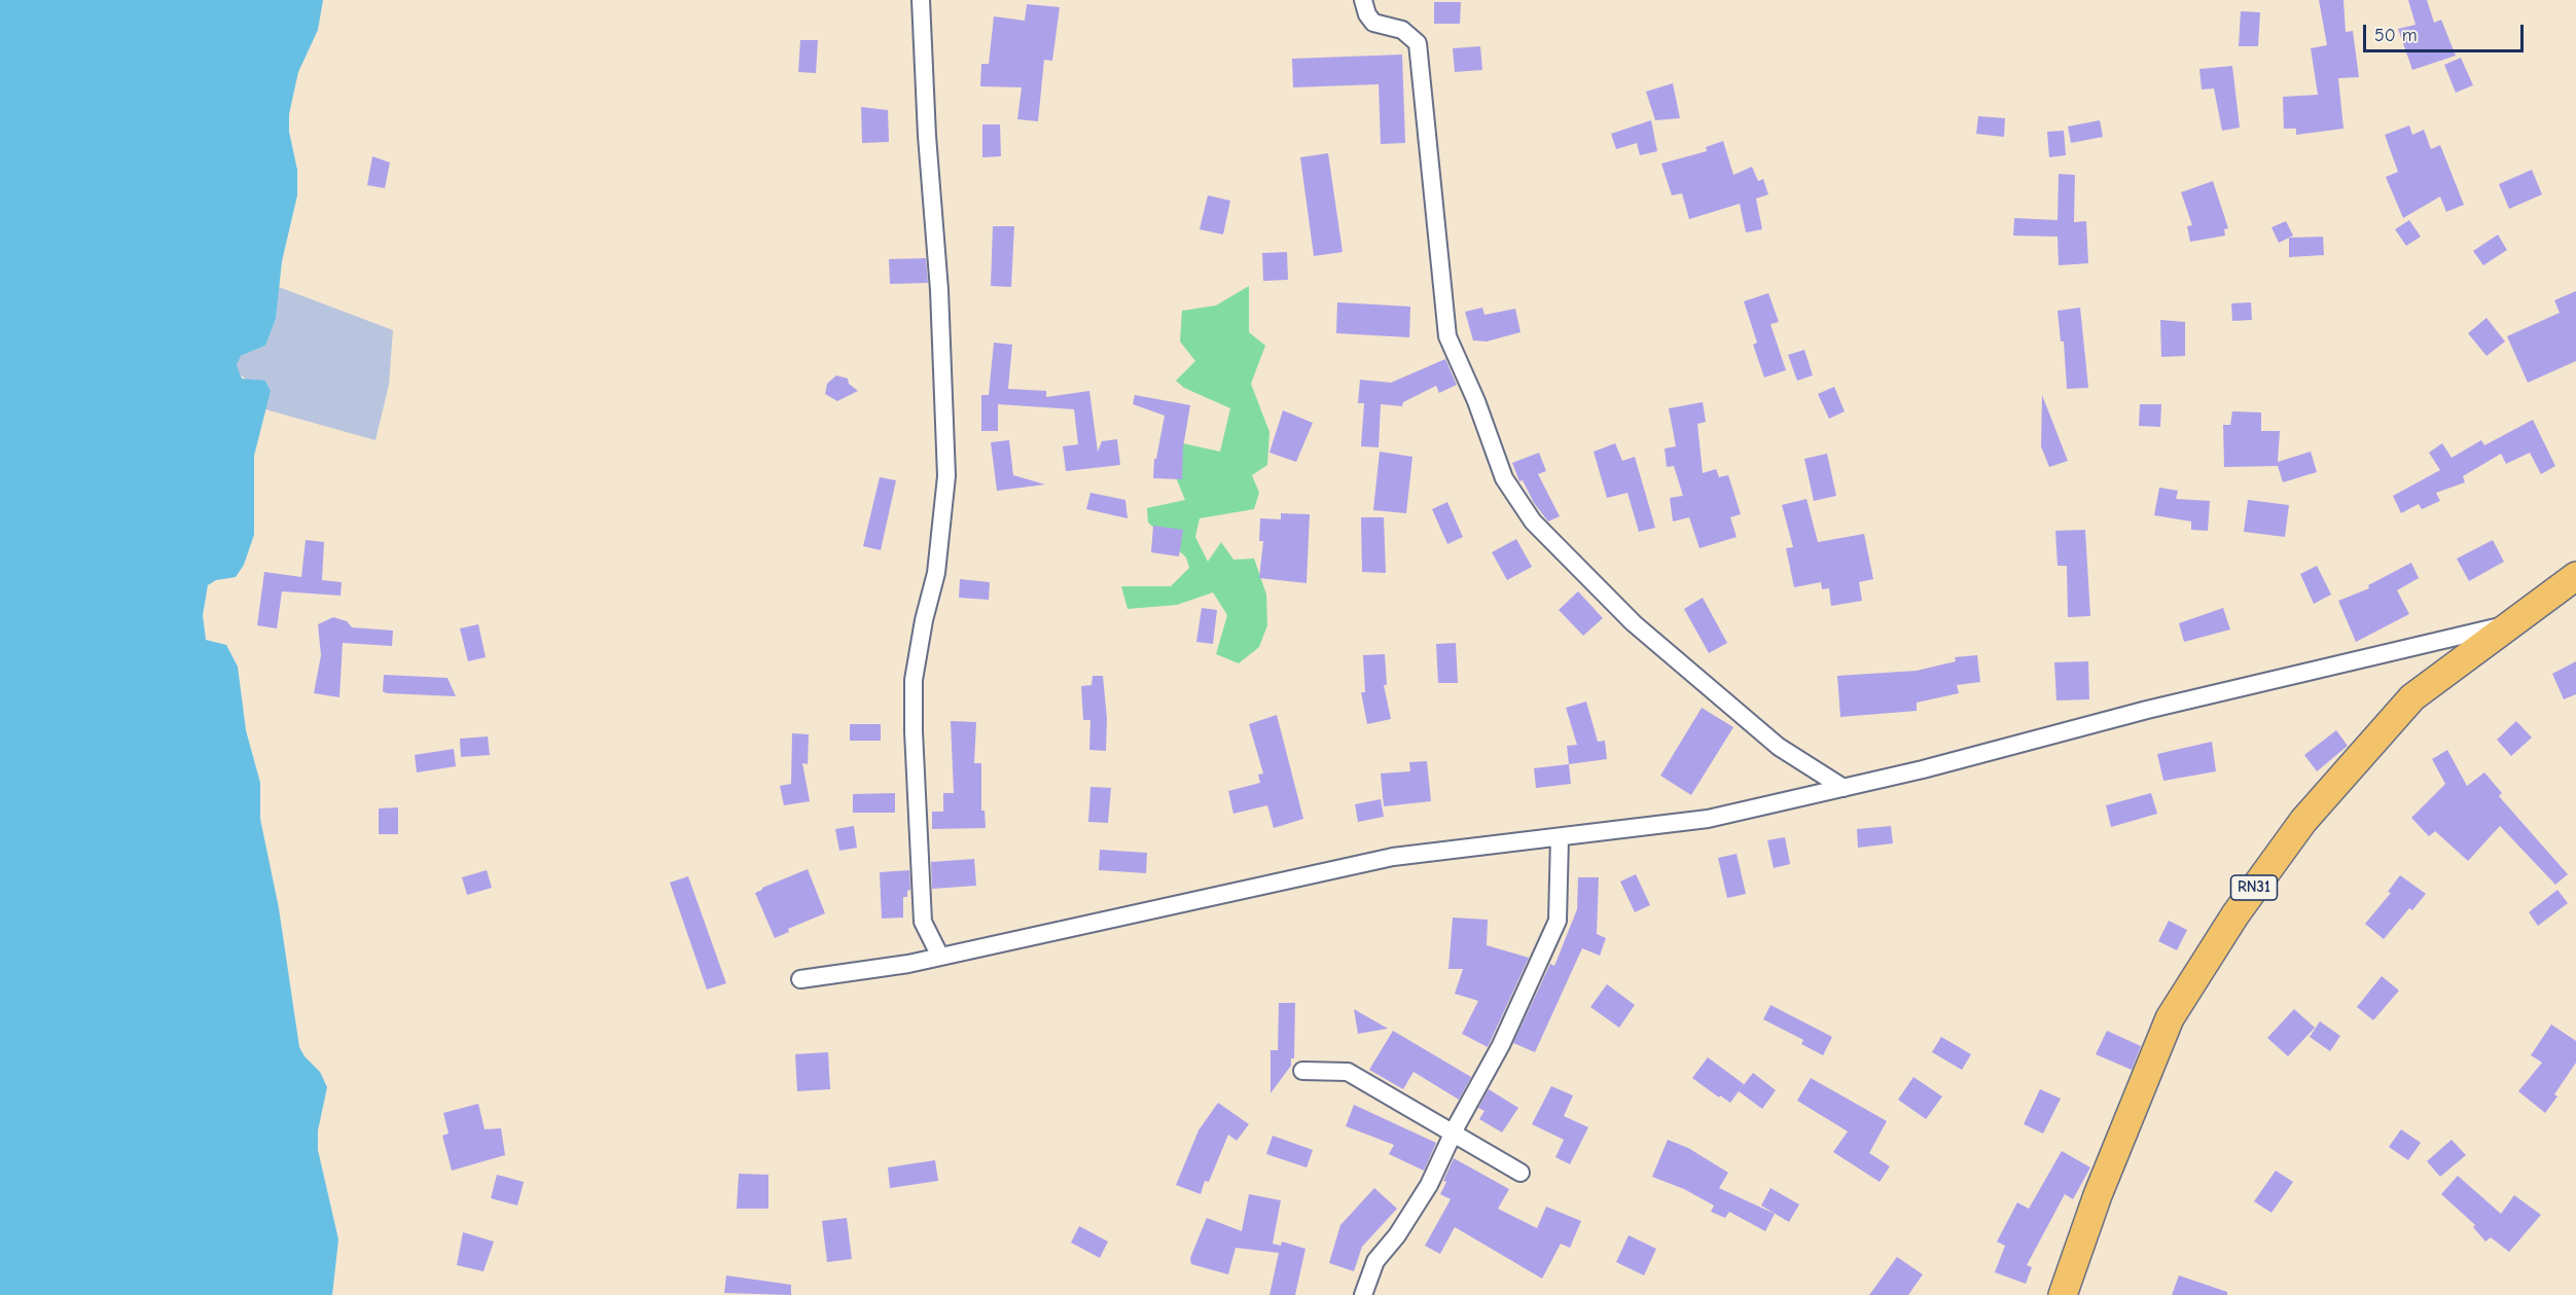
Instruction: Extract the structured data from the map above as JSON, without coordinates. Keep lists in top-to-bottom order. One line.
{"streets":{"main road":["RN31"]},"scale_bar":"50 m"}
